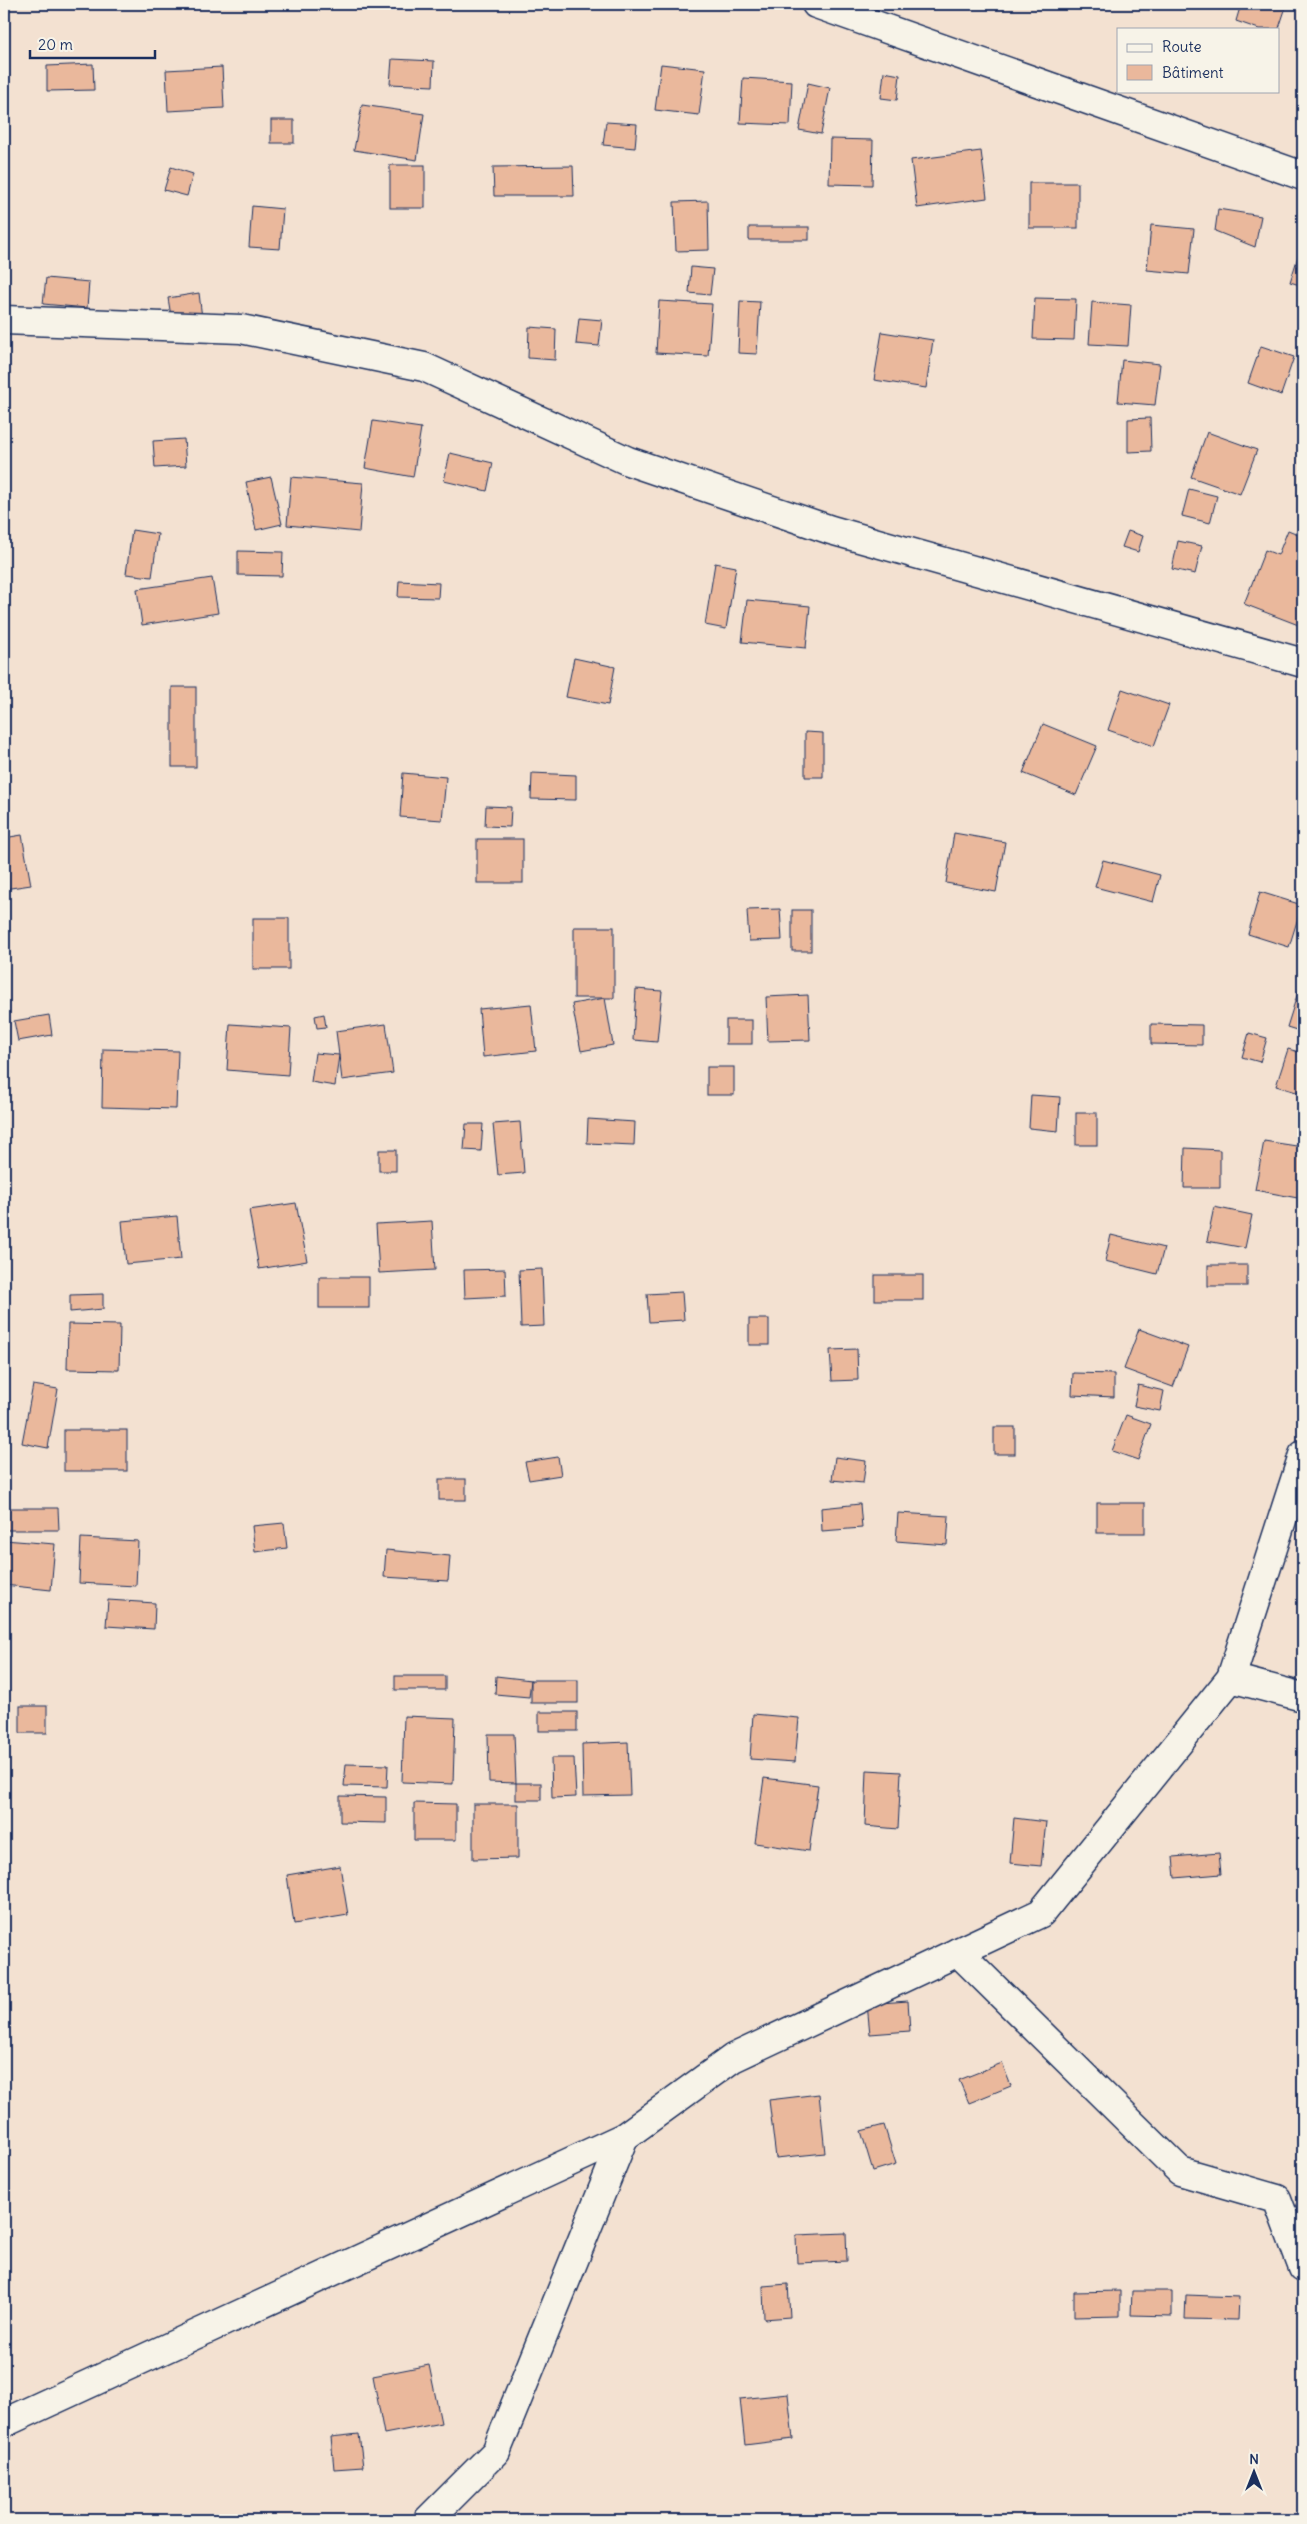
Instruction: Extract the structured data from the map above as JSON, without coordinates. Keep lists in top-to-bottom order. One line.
{"legend":["Route","Bâtiment"],"scale_bar":"20 m","north":"top"}
